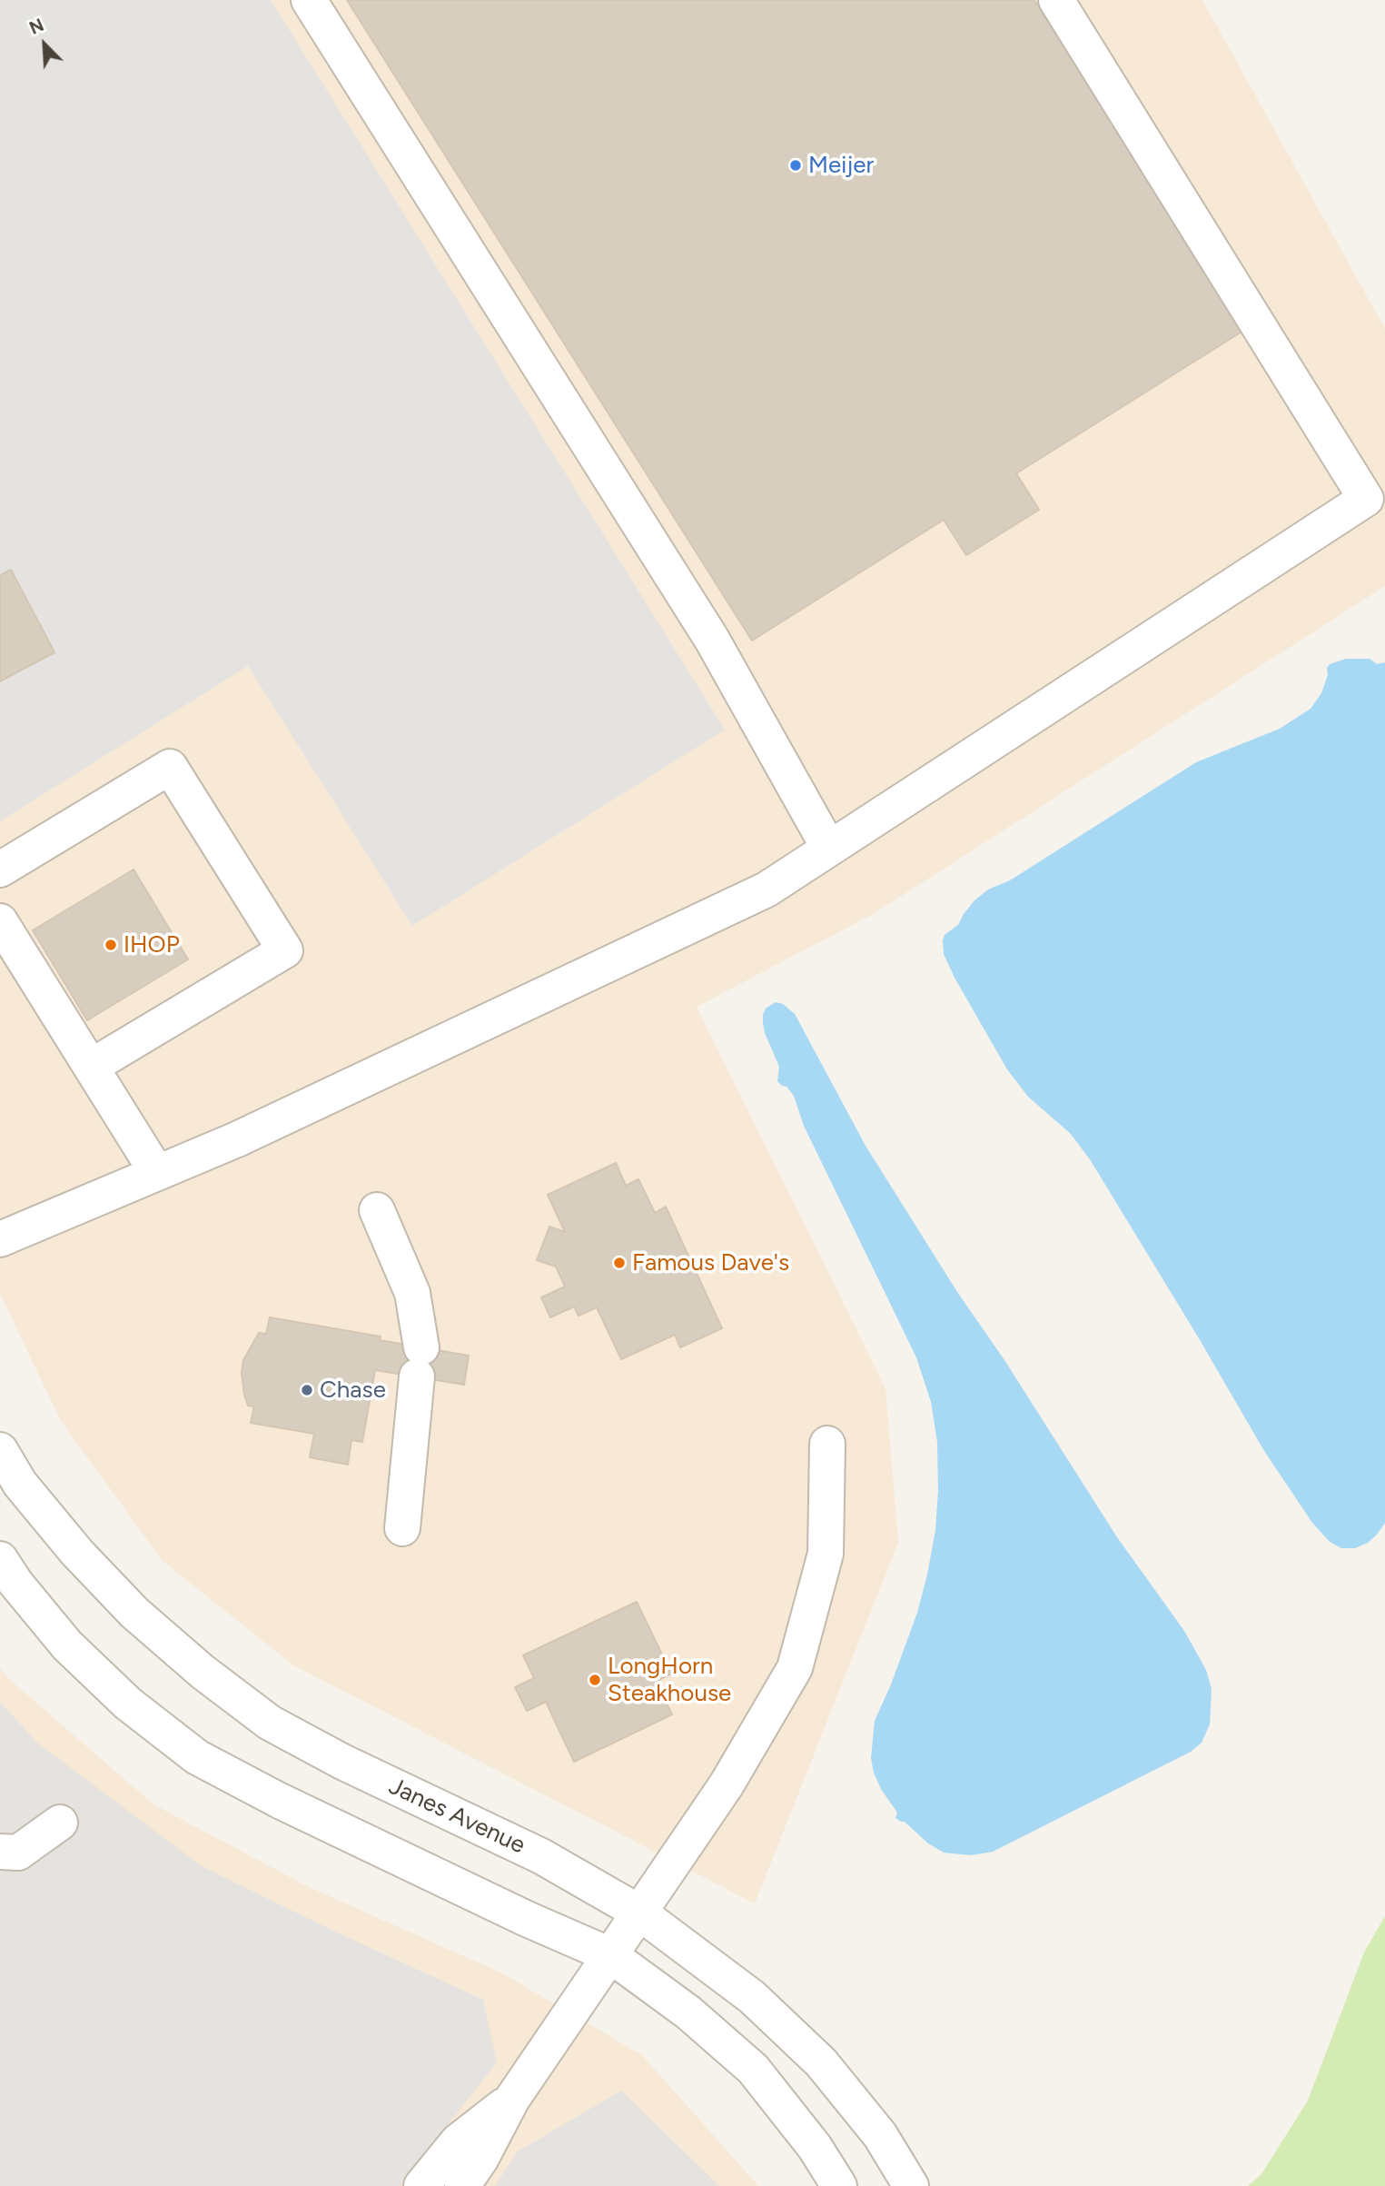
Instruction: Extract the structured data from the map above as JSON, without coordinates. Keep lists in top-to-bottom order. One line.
{"streets":{"street":["Janes Avenue"]},"places":["Meijer","IHOP","Famous Dave's","Chase","LongHorn Steakhouse"],"north":"top left"}
